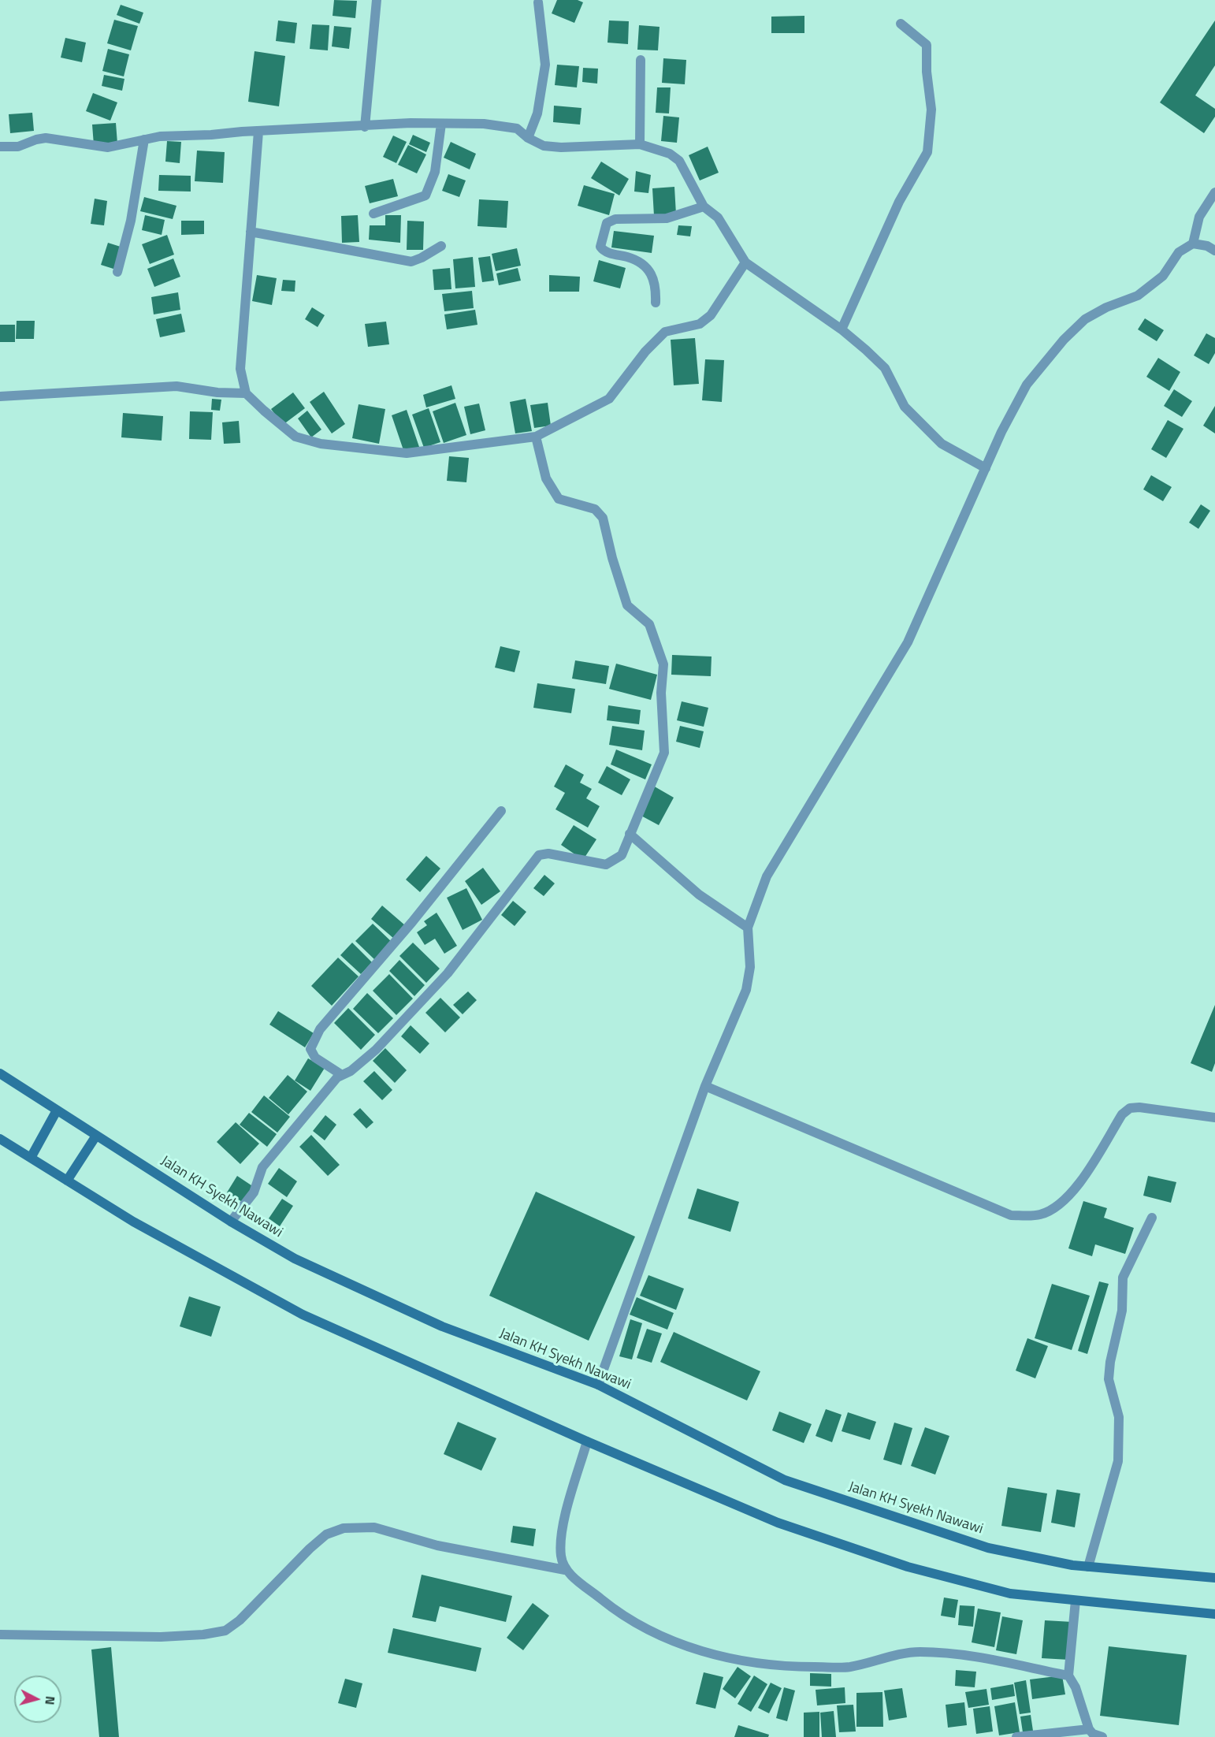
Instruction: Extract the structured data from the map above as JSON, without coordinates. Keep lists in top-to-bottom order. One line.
{"streets":{"main road":["Jalan KH Syekh Nawawi"]},"north":"right"}
